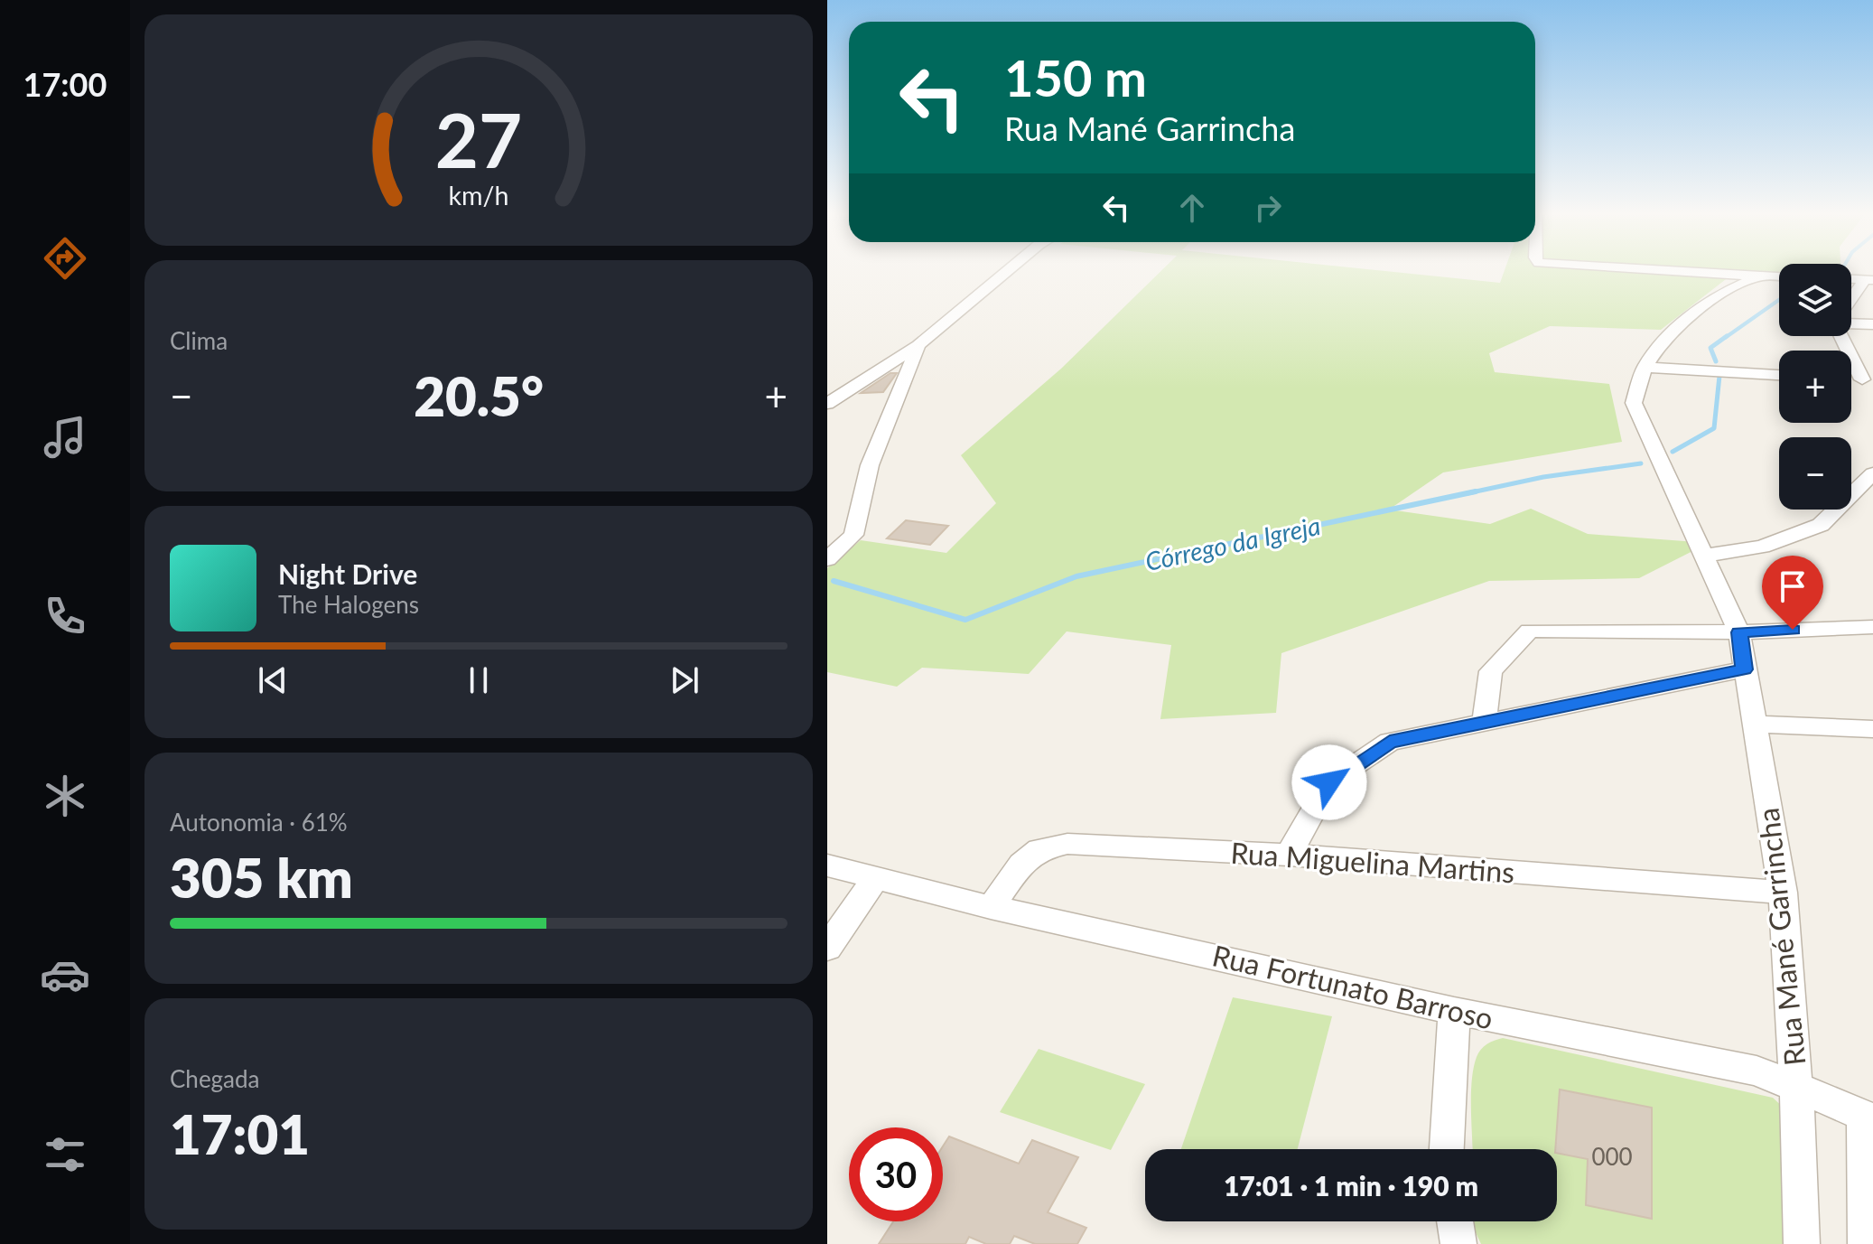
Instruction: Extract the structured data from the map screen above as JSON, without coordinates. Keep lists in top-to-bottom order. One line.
{"streets":{"street":["Rua Miguelina Martins","Rua Mané Garrincha","Rua Fortunato Barroso"]},"crossings":[["Rua Miguelina Martins","Rua Mané Garrincha"],["Rua Miguelina Martins","Rua Fortunato Barroso"],["Rua Mané Garrincha","Rua Fortunato Barroso"]],"water":["Córrego da Igreja"],"house_numbers":["000"],"page":{"tabs":"17:00","turn":["150 m","Rua Mané Garrincha"],"tile":["Clima",["Autonomia · 61%","305 km"],["Chegada","17:01"]],"map_buttons":["+","−"],"heat":["−","20.5°","+"],"song":["Night Drive","The Halogens"],"limit":"30","trip":"17:01 · 1 min · 190 m","gauge":["27","km/h"]}}
